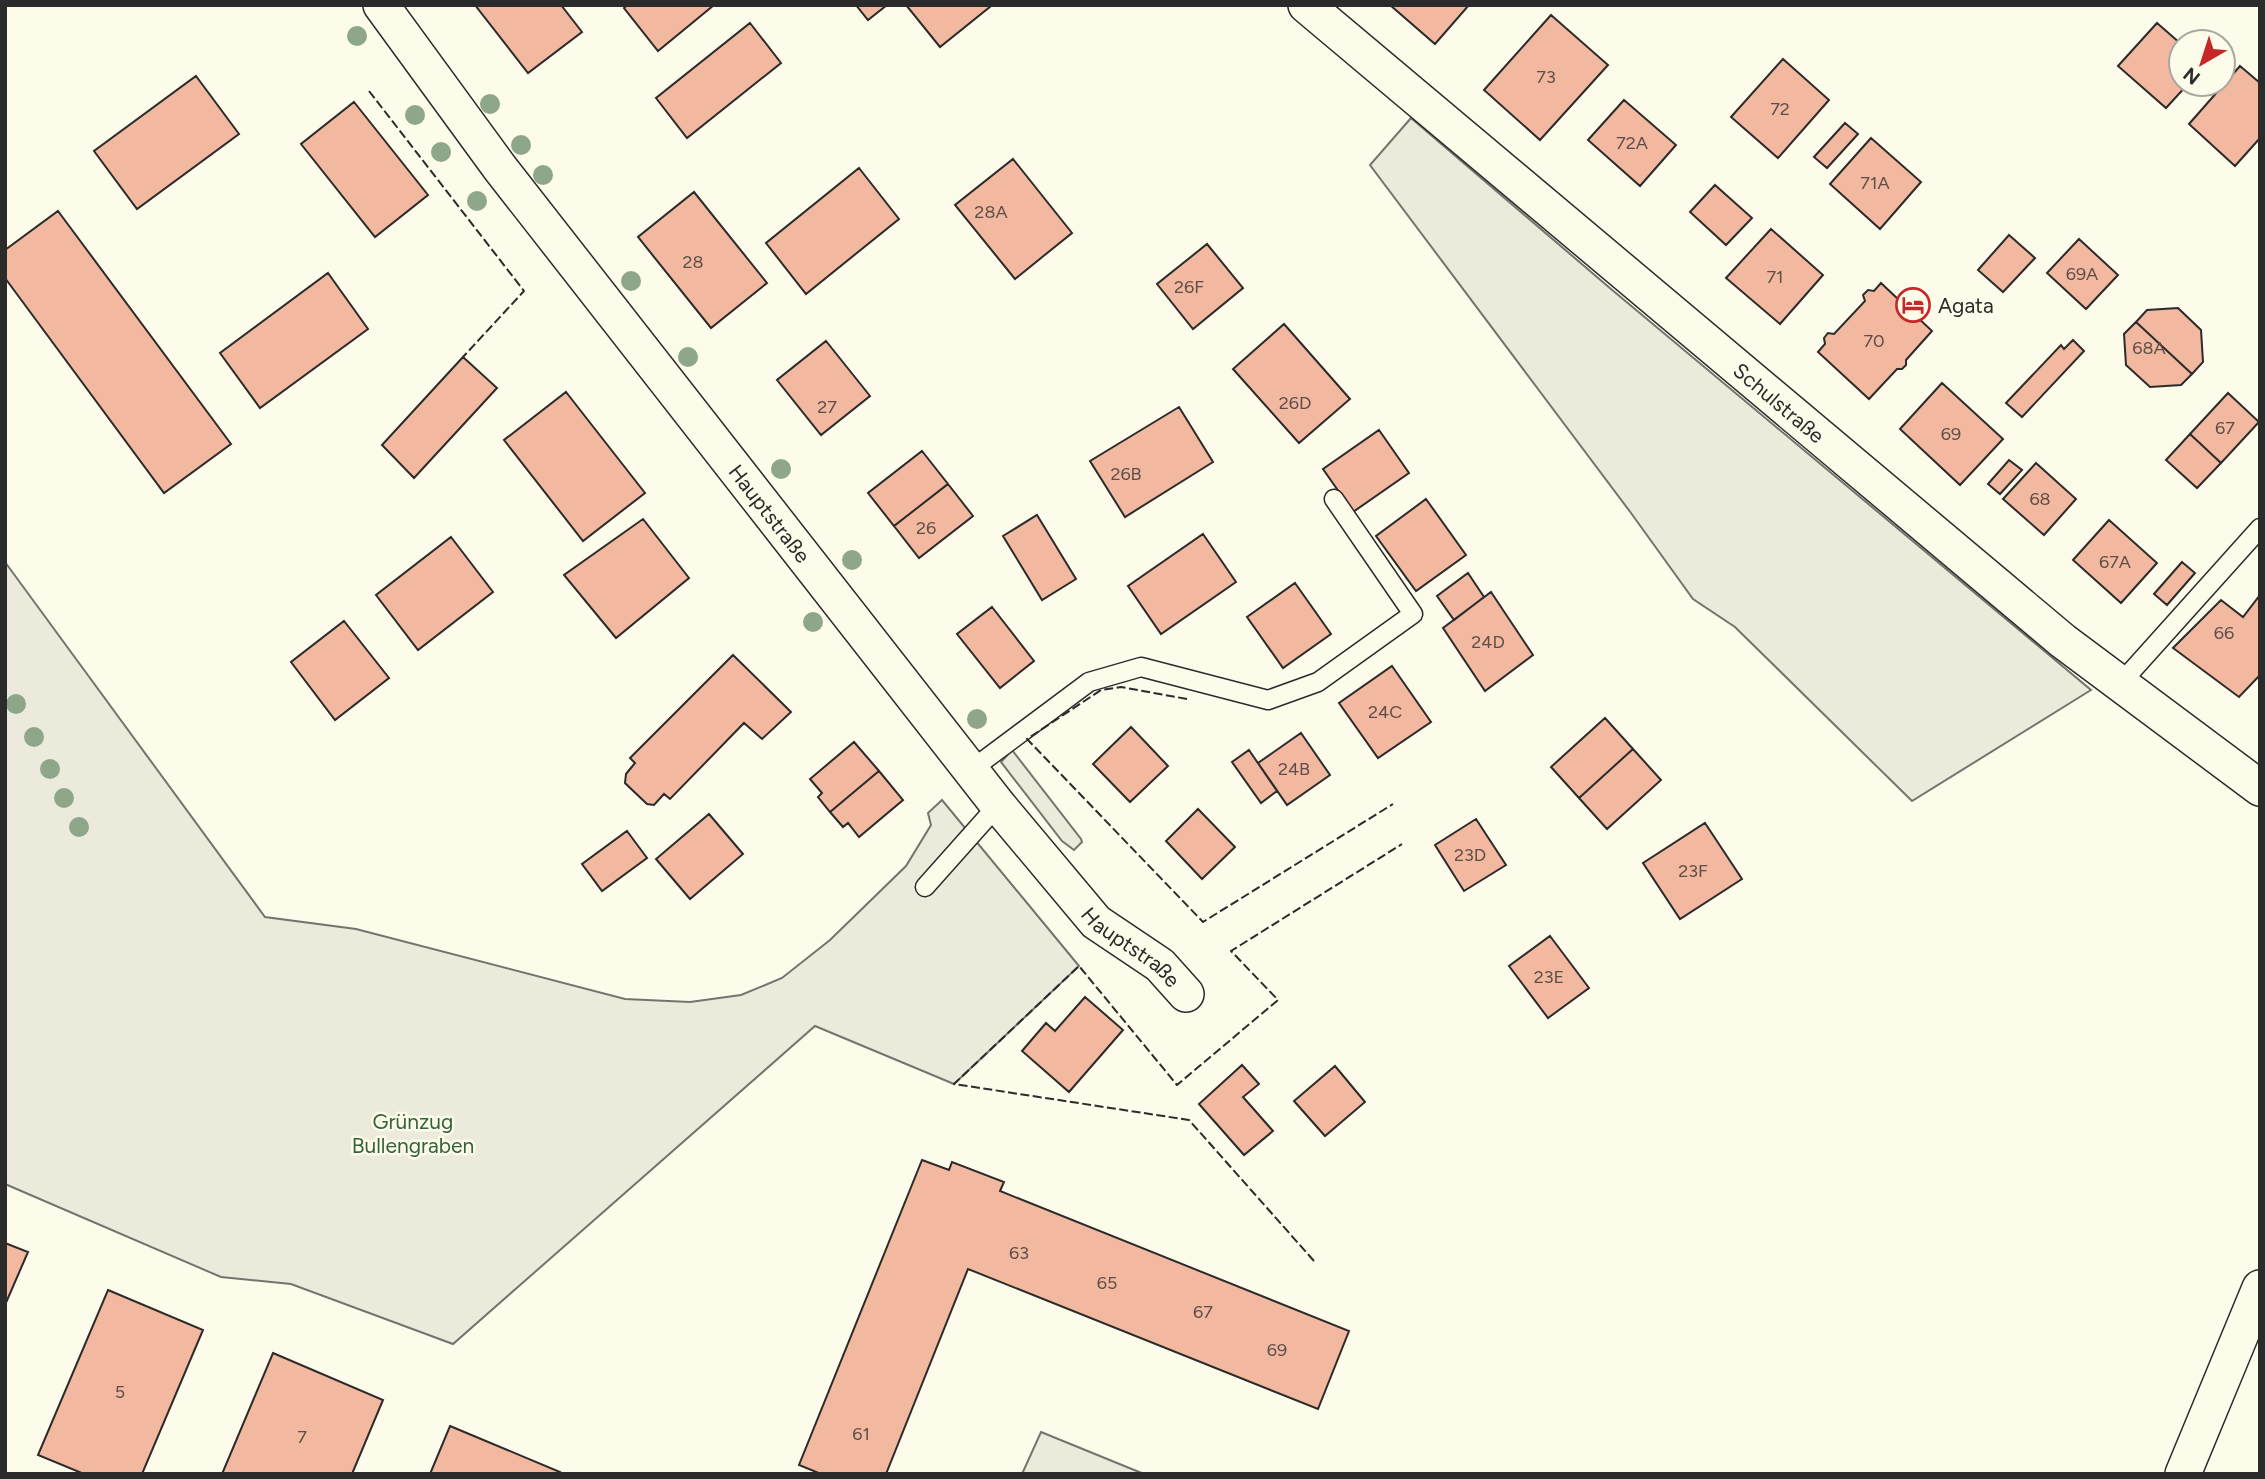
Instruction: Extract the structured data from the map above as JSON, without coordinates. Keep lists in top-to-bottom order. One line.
{"streets":{"street":["Schulstraße","Hauptstraße"]},"parks":["Grünzug Bullengraben"],"places":{"hotel":["Agata"]},"house_numbers":["73","72","72A","71A","28A","28","69A","71","26F","70","68A","26D","27","67","69","26B","68","26","67A","66","24D","24C","24B","23D","23F","23E","63","65","67","69","5","61","7"],"north":"bottom left"}
